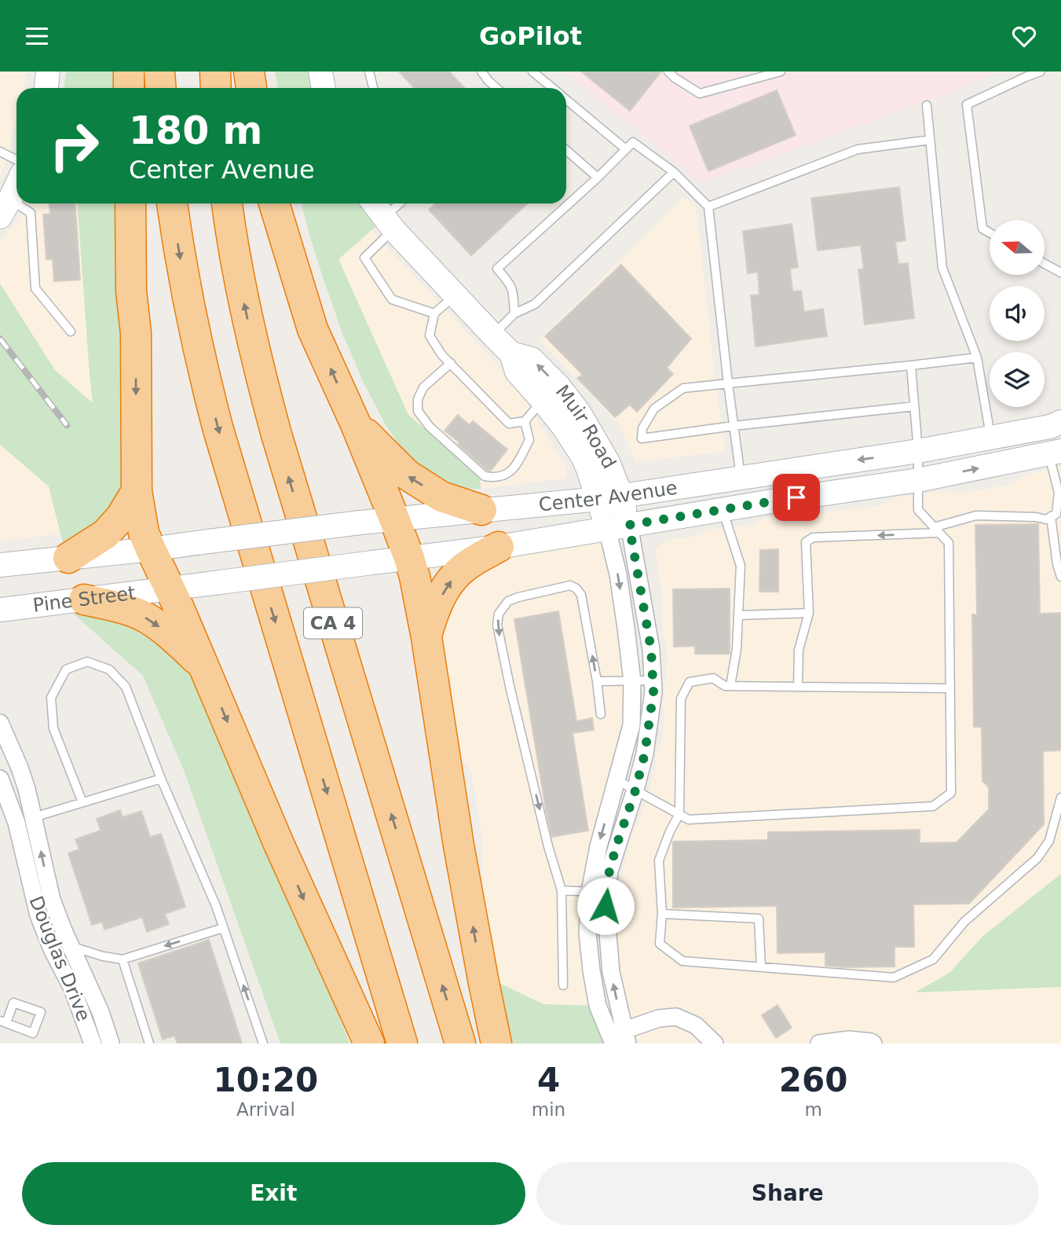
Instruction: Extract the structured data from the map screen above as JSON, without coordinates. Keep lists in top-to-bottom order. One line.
{"streets":{"highway":["CA 4"],"street":["Muir Road","Center Avenue","Pine Street","Douglas Drive"]},"crossings":[["Muir Road","Center Avenue"],["Center Avenue","Pine Street"]],"north":"left","page":{"header":"GoPilot","turn":["180 m","Center Avenue"],"eta":["10:20","Arrival","4","min","260","m"],"buttons":["Exit","Share"]}}
